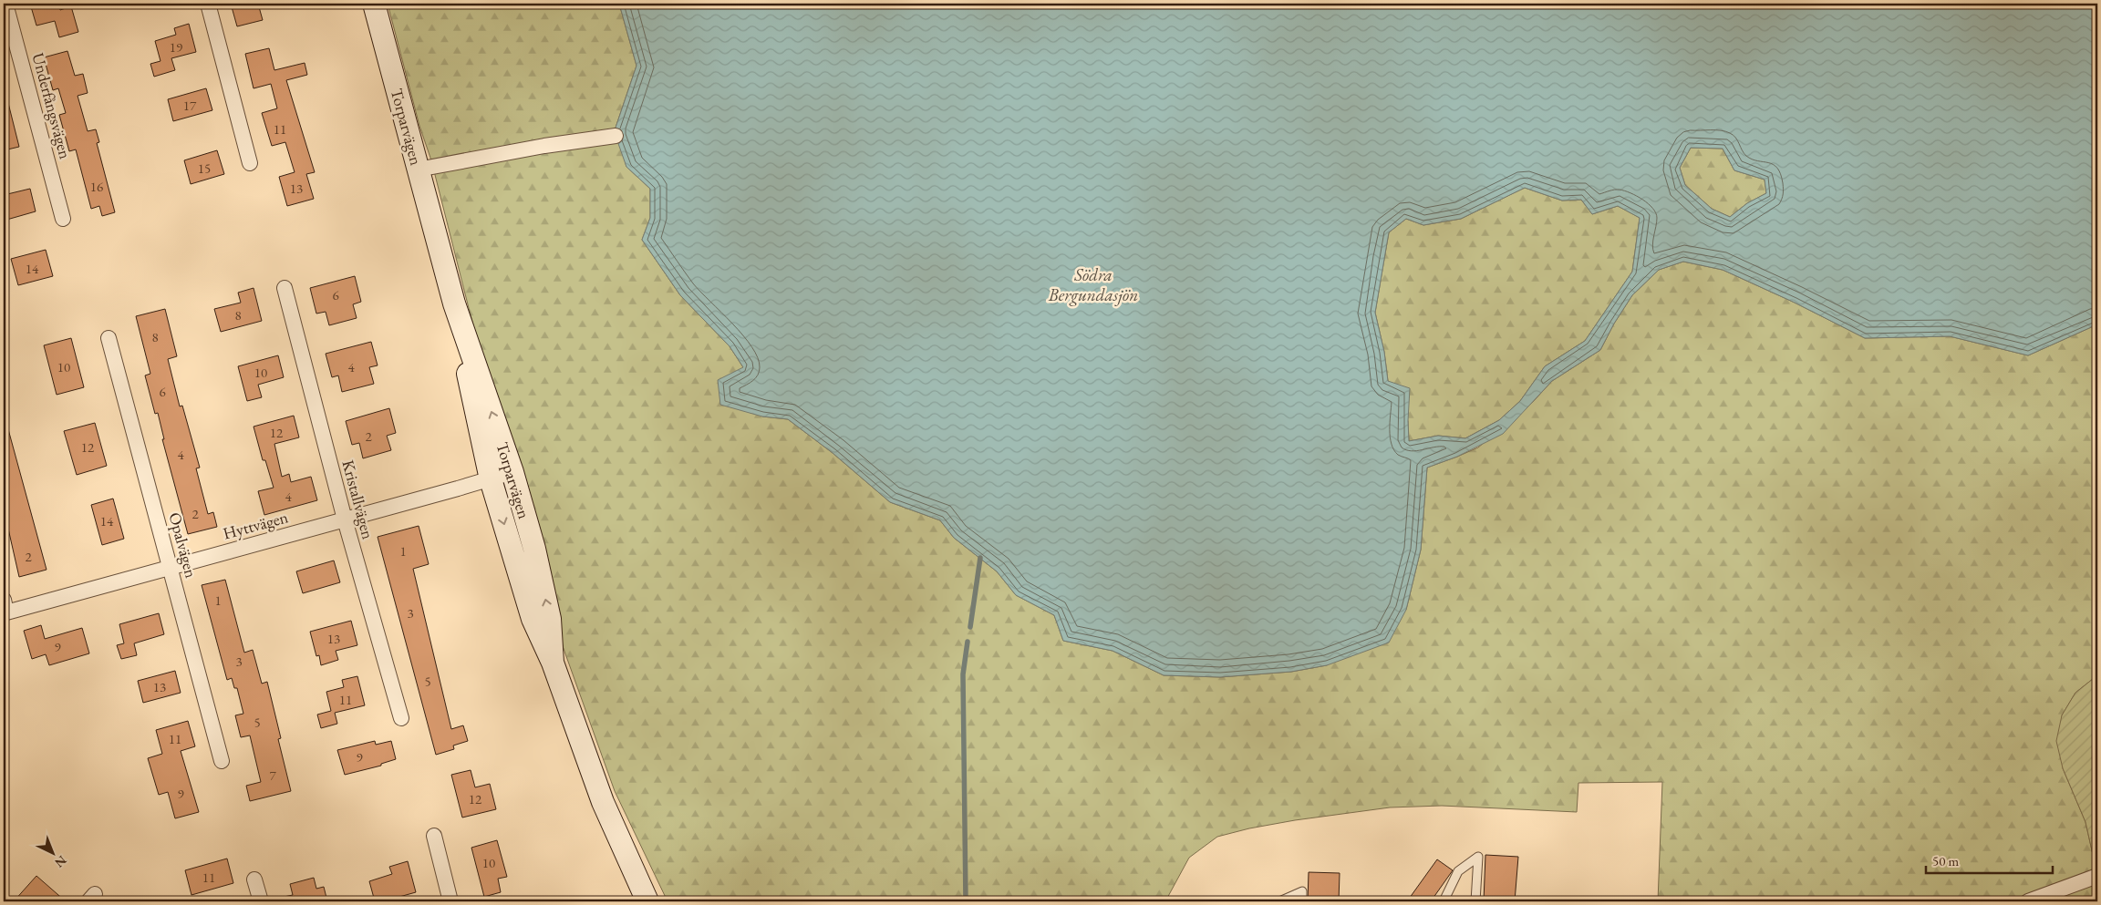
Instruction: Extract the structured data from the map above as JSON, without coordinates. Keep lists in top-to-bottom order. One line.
{"streets":{"street":["Underfångsvägen","Torparvägen","Kristallvägen","Hyttvägen","Opalvägen"]},"crossings":[["Torparvägen","Hyttvägen"],["Kristallvägen","Hyttvägen"],["Hyttvägen","Opalvägen"]],"water":["Södra Bergundasjön"],"house_numbers":["19","17","11","15","16","13","14","6","8","8","10","4","10","6","12","2","12","4","4","2","14","1","2","1","3","13","9","3","5","13","11","5","11","9","7","9","12","10","11"],"scale_bar":"50 m","north":"bottom right"}
